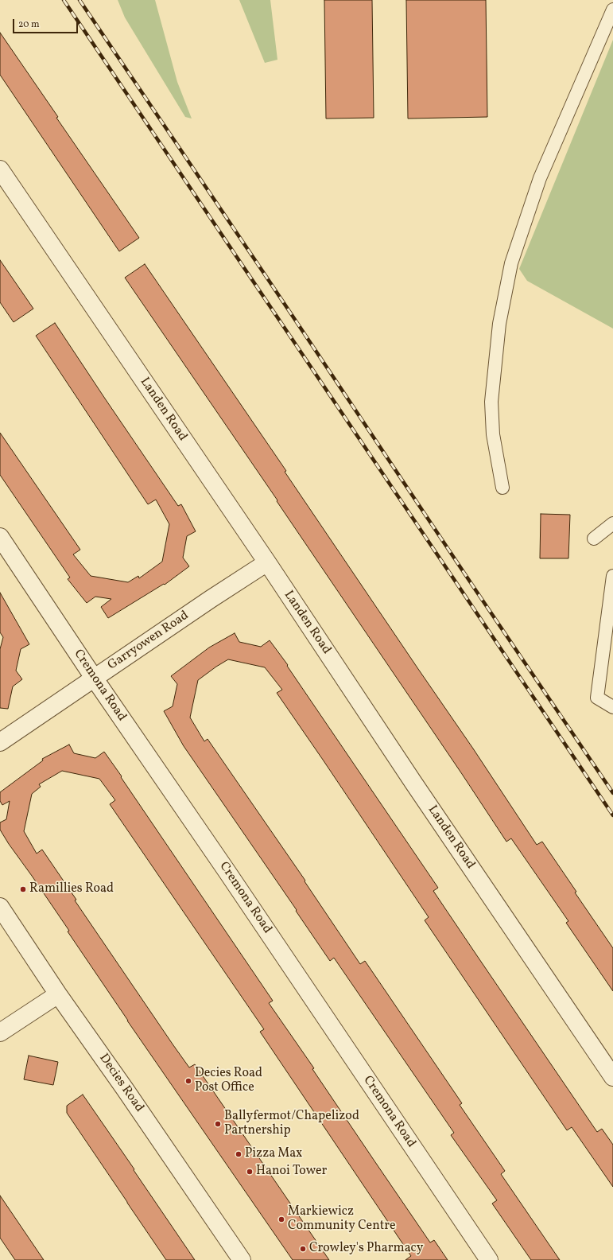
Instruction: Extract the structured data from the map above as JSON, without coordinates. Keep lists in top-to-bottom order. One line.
{"streets":{"street":["Landen Road","Garryowen Road","Cremona Road","Decies Road"]},"crossings":[["Landen Road","Garryowen Road"],["Garryowen Road","Cremona Road"]],"places":["Ramillies Road","Decies Road Post Office","Ballyfermot/Chapelizod Partnership","Pizza Max","Hanoi Tower","Markiewicz Community Centre","Crowley's Pharmacy"],"scale_bar":"20 m"}
